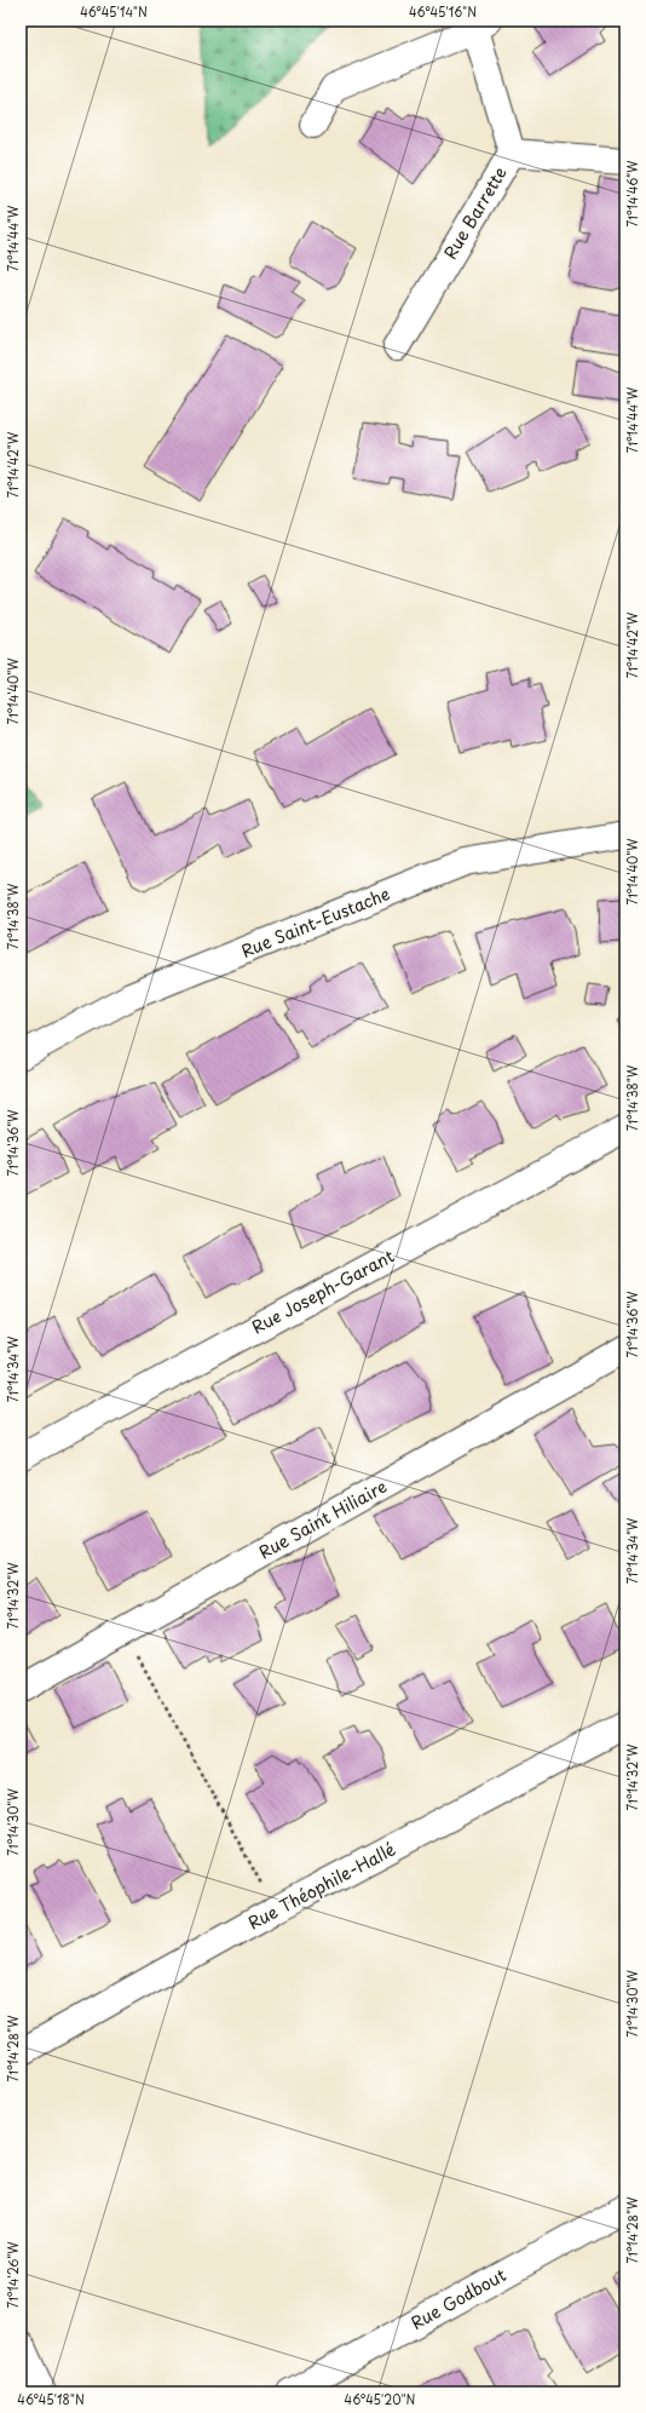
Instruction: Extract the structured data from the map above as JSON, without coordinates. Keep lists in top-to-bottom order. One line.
{"streets":{"street":["Rue Barrette","Rue Saint-Eustache","Rue Joseph-Garant","Rue Saint Hiliaire","Rue Théophile-Hallé","Rue Godbout"]},"coordinates":["46°45'14\"N","46°45'16\"N","71°14'46\"W","71°14'44\"W","71°14'42\"W","71°14'40\"W","71°14'38\"W","71°14'36\"W","71°14'34\"W","71°14'32\"W","71°14'30\"W","71°14'28\"W","71°14'26\"W","46°45'18\"N","46°45'20\"N"]}
